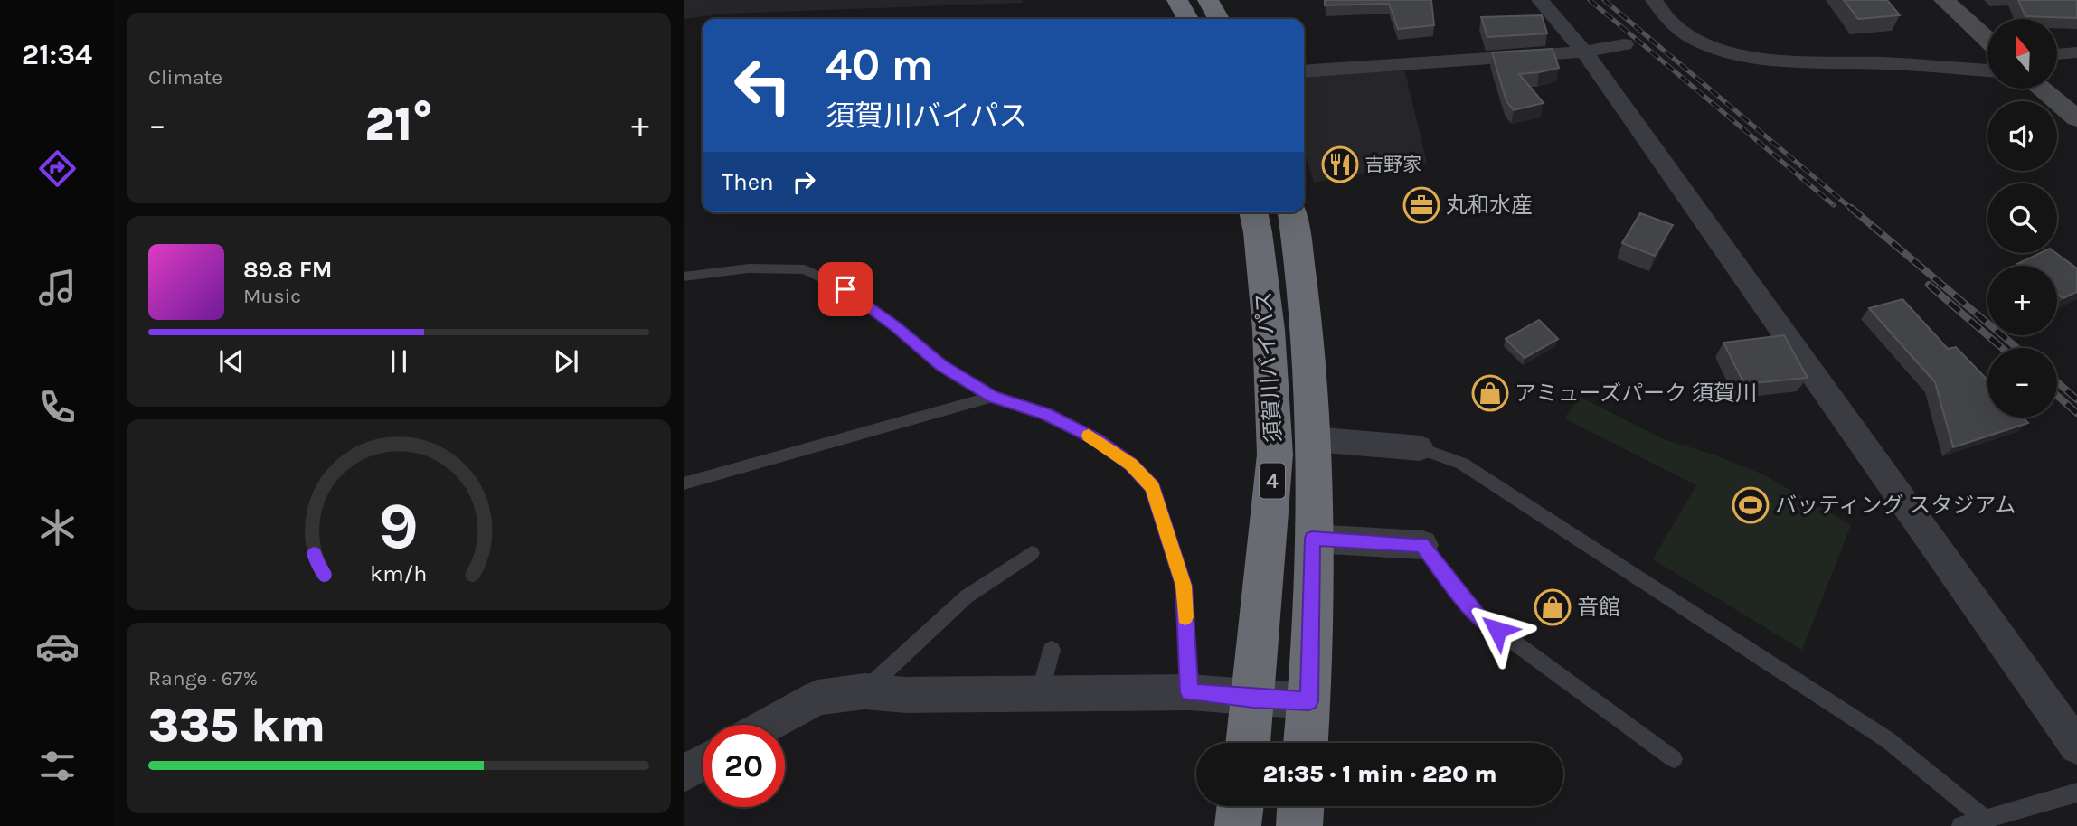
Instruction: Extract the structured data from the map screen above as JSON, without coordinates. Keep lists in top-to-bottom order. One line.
{"streets":{"highway":["須賀川バイパス","4"]},"places":{"restaurant":["吉野家"],"office":["丸和水産"],"shop":["アミューズパーク 須賀川","音館"],"sports":["バッティング スタジアム"]},"north":"top","page":{"tabs":"21:34","tile":["Climate",["Range · 67%","335 km"]],"map_buttons":["+","−"],"turn":["40 m","須賀川バイパス"],"heat":["−","21°","+"],"then":"Then","song":["89.8 FM","Music"],"limit":"20","trip":"21:35 · 1 min · 220 m","gauge":["9","km/h"]}}
